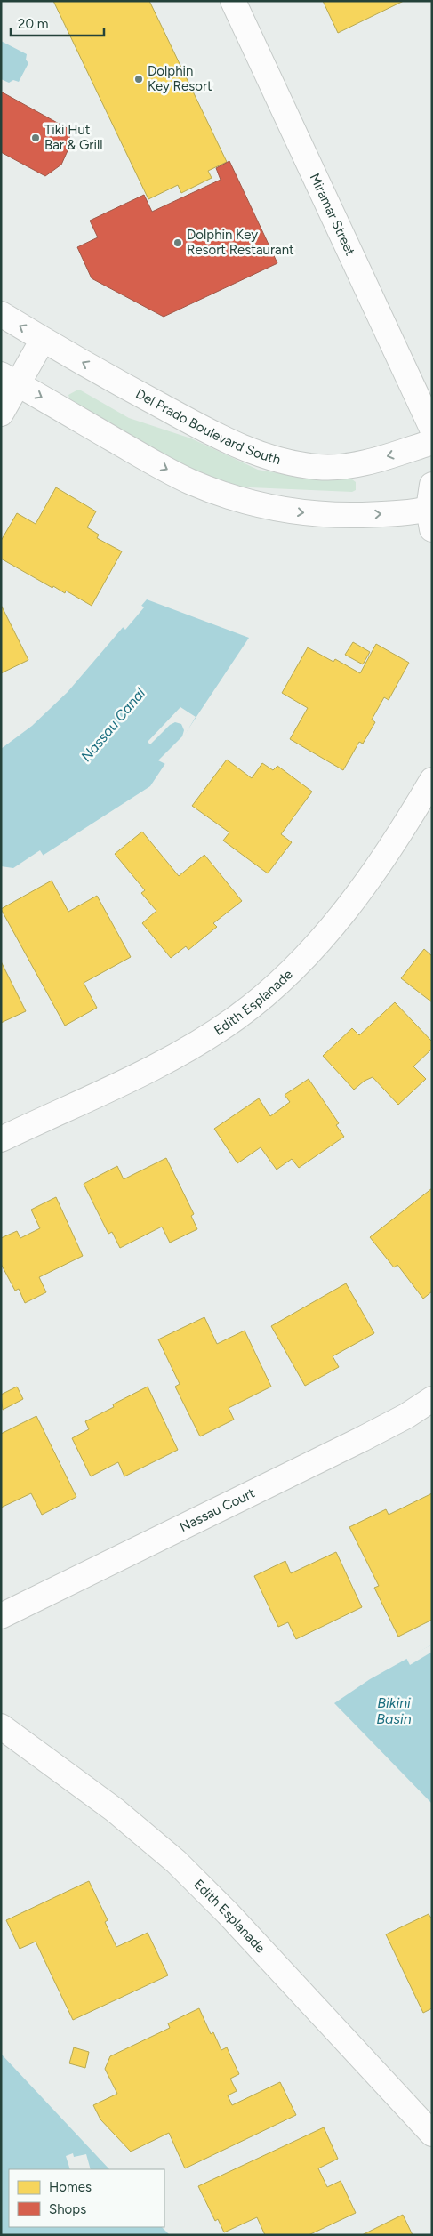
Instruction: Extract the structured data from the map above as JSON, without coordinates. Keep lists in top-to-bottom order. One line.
{"streets":{"street":["Miramar Street","Del Prado Boulevard South","Edith Esplanade","Nassau Court"]},"water":["Nassau Canal","Bikini Basin"],"places":["Dolphin Key Resort","Tiki Hut Bar & Grill","Dolphin Key Resort Restaurant"],"legend":["Homes","Shops"],"scale_bar":"20 m"}
